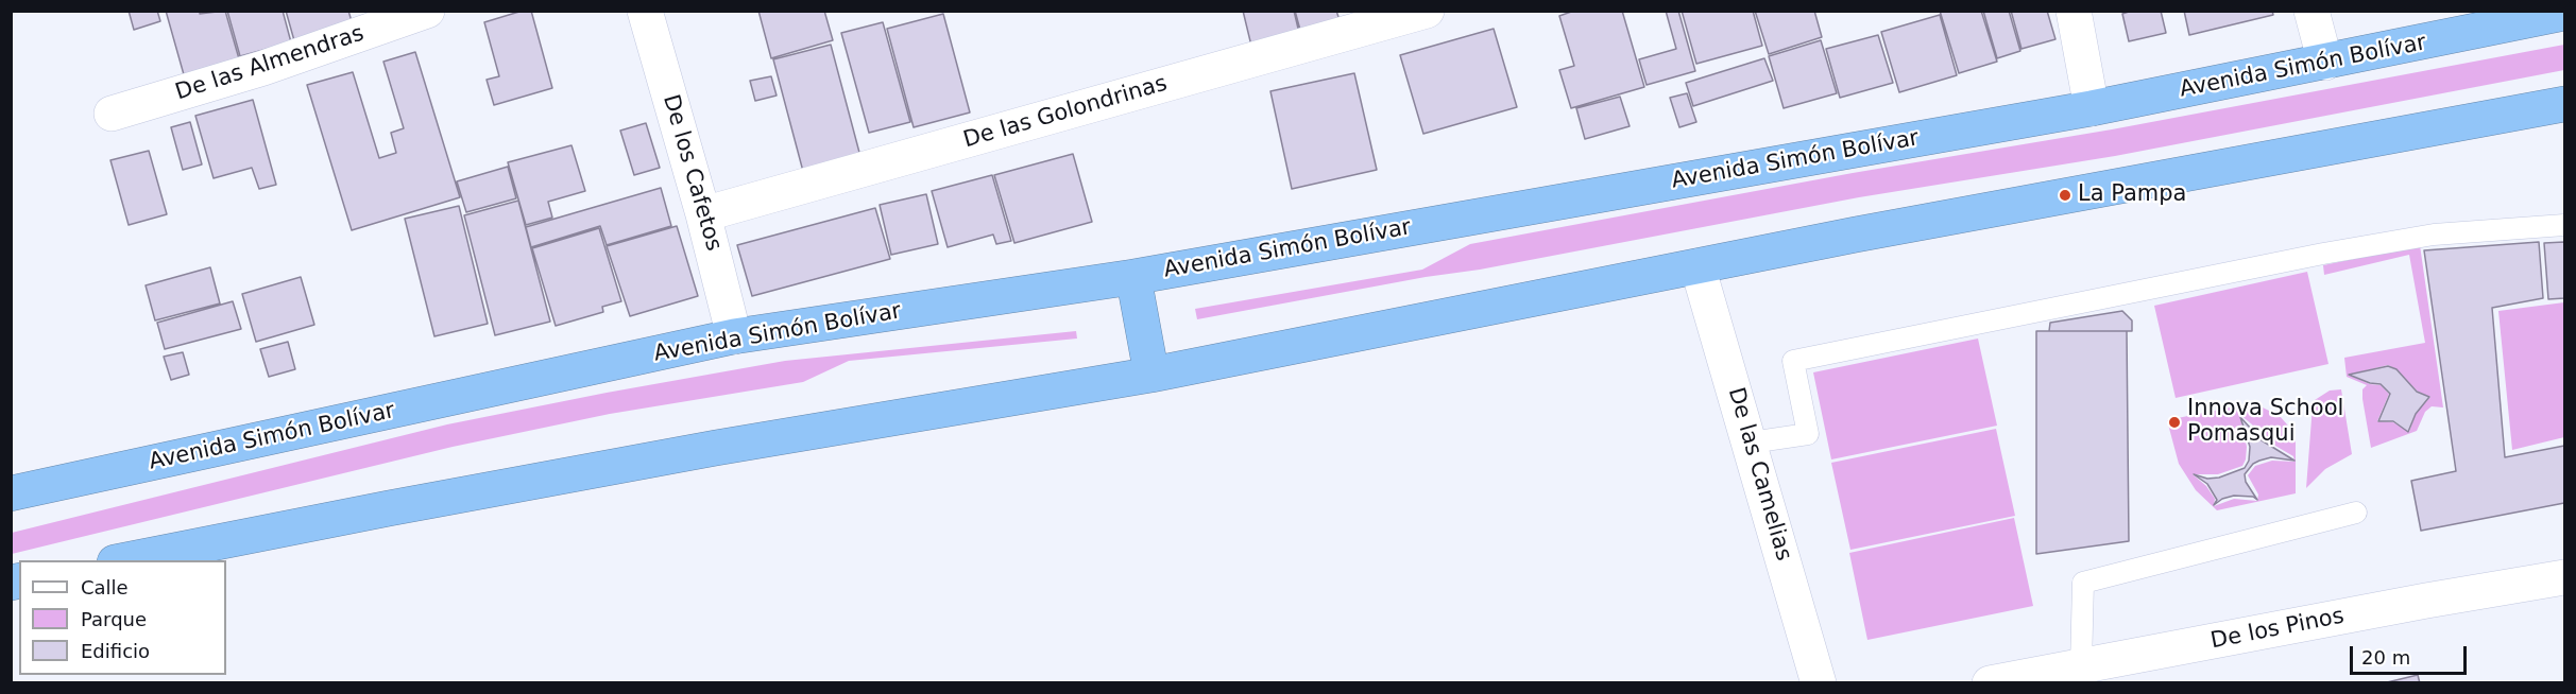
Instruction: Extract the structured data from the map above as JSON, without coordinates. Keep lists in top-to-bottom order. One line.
{"streets":{"highway":["Avenida Simón Bolívar"],"street":["De las Almendras","De las Golondrinas","De los Cafetos","De las Camelias","De los Pinos"]},"crossings":[["Avenida Simón Bolívar","De los Cafetos"],["De las Golondrinas","De los Cafetos"]],"places":["La Pampa","Innova School Pomasqui"],"legend":["Calle","Parque","Edificio"],"scale_bar":"20 m"}
